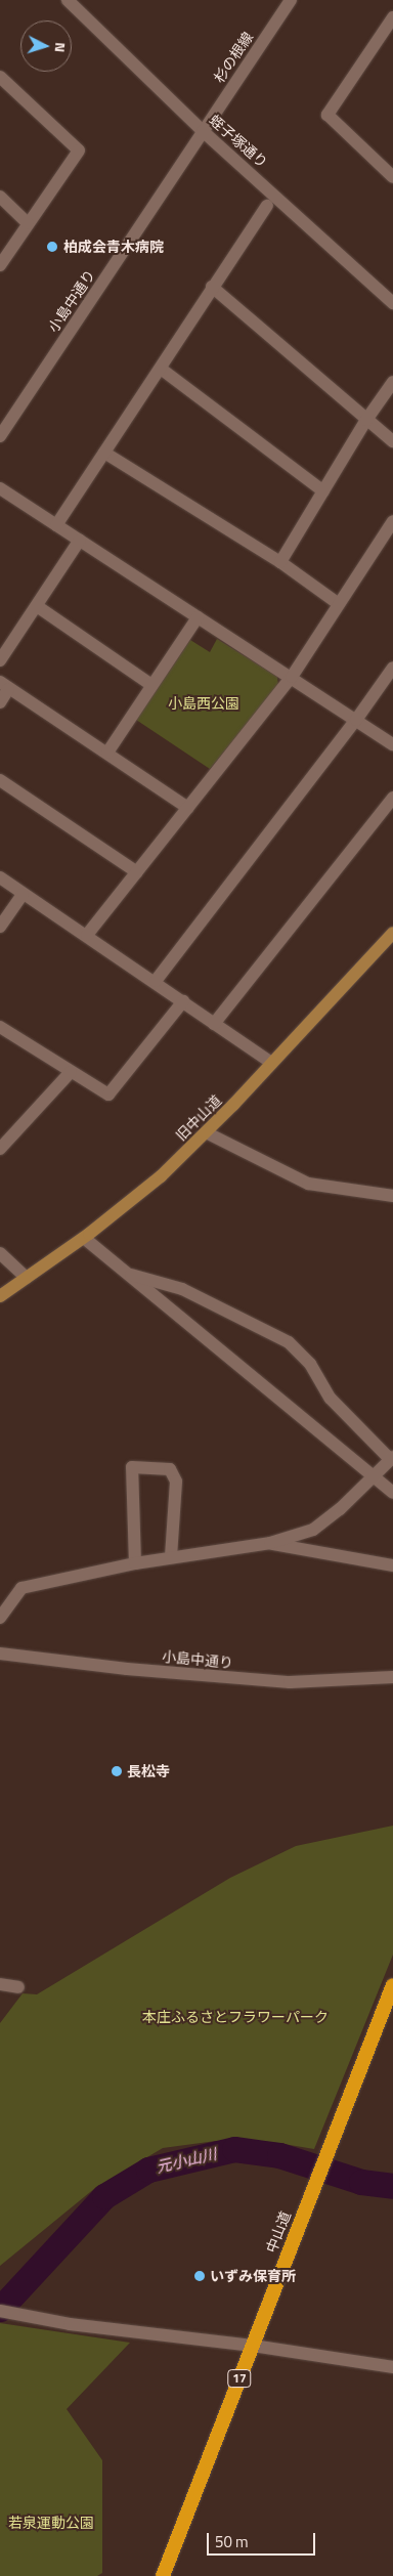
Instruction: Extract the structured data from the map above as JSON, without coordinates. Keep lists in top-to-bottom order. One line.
{"streets":{"highway":["中山道","17"],"main road":["旧中山道"],"street":["杉の根線","蛭子塚通り","小島中通り"]},"crossings":[["杉の根線","蛭子塚通り"],["杉の根線","小島中通り"],["蛭子塚通り","小島中通り"]],"water":["元小山川"],"parks":["小島西公園","本庄ふるさとフラワーパーク","若泉運動公園"],"places":["柏成会青木病院","長松寺","いずみ保育所"],"scale_bar":"50 m","north":"right"}
